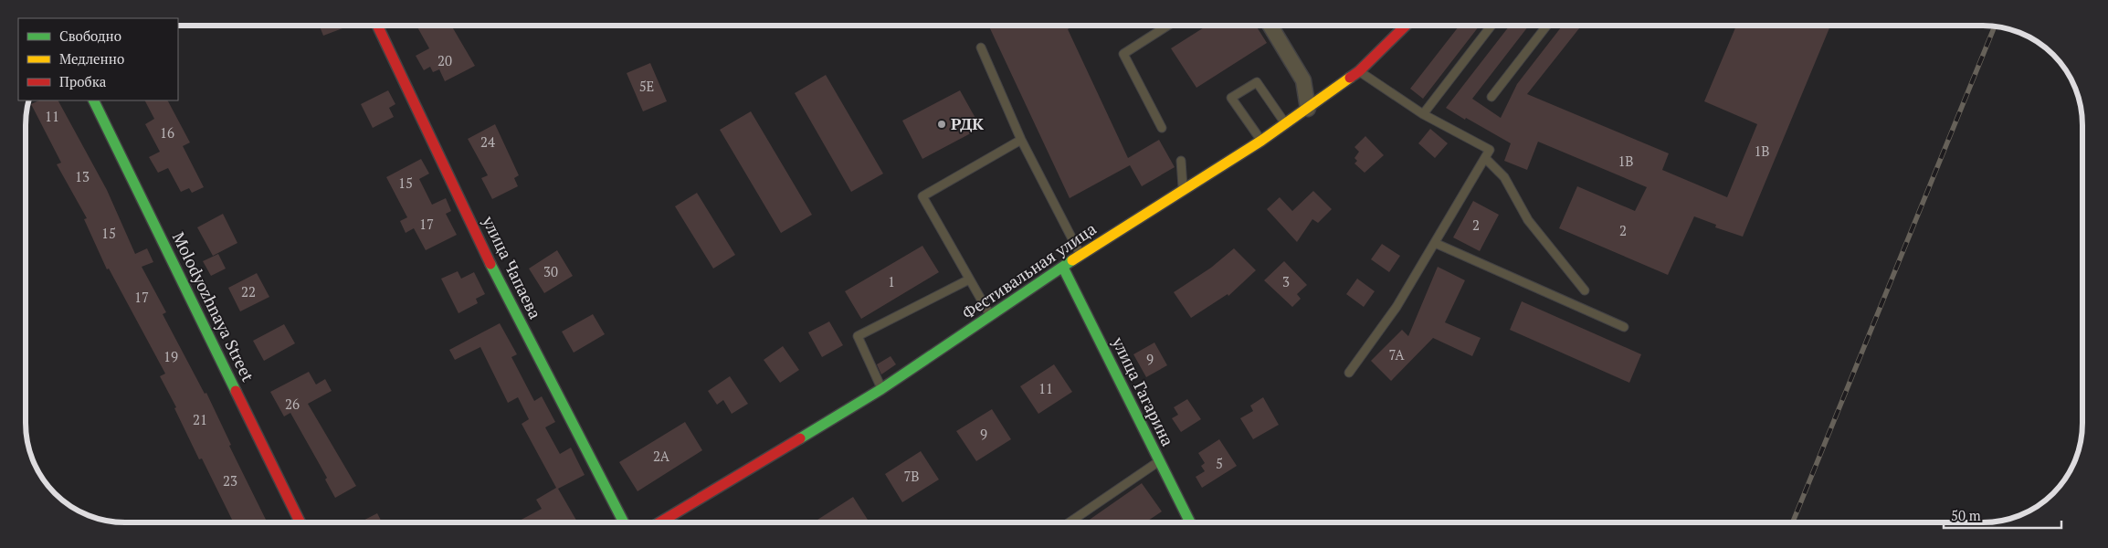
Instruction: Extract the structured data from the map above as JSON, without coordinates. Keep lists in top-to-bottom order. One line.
{"streets":{"street":["улица Чапаева","Фестивальная улица","Molodyozhnaya Street","улица Гагарина"]},"crossings":[["Фестивальная улица","улица Гагарина"]],"places":["РДК"],"house_numbers":["20","5Е","11","16","24","1В","1В","13","15","17","2","2","15","30","1","3","22","17","7А","19","9","11","26","21","9","2А","5","7В","23"],"legend":["Свободно","Медленно","Пробка"],"scale_bar":"50 m"}
